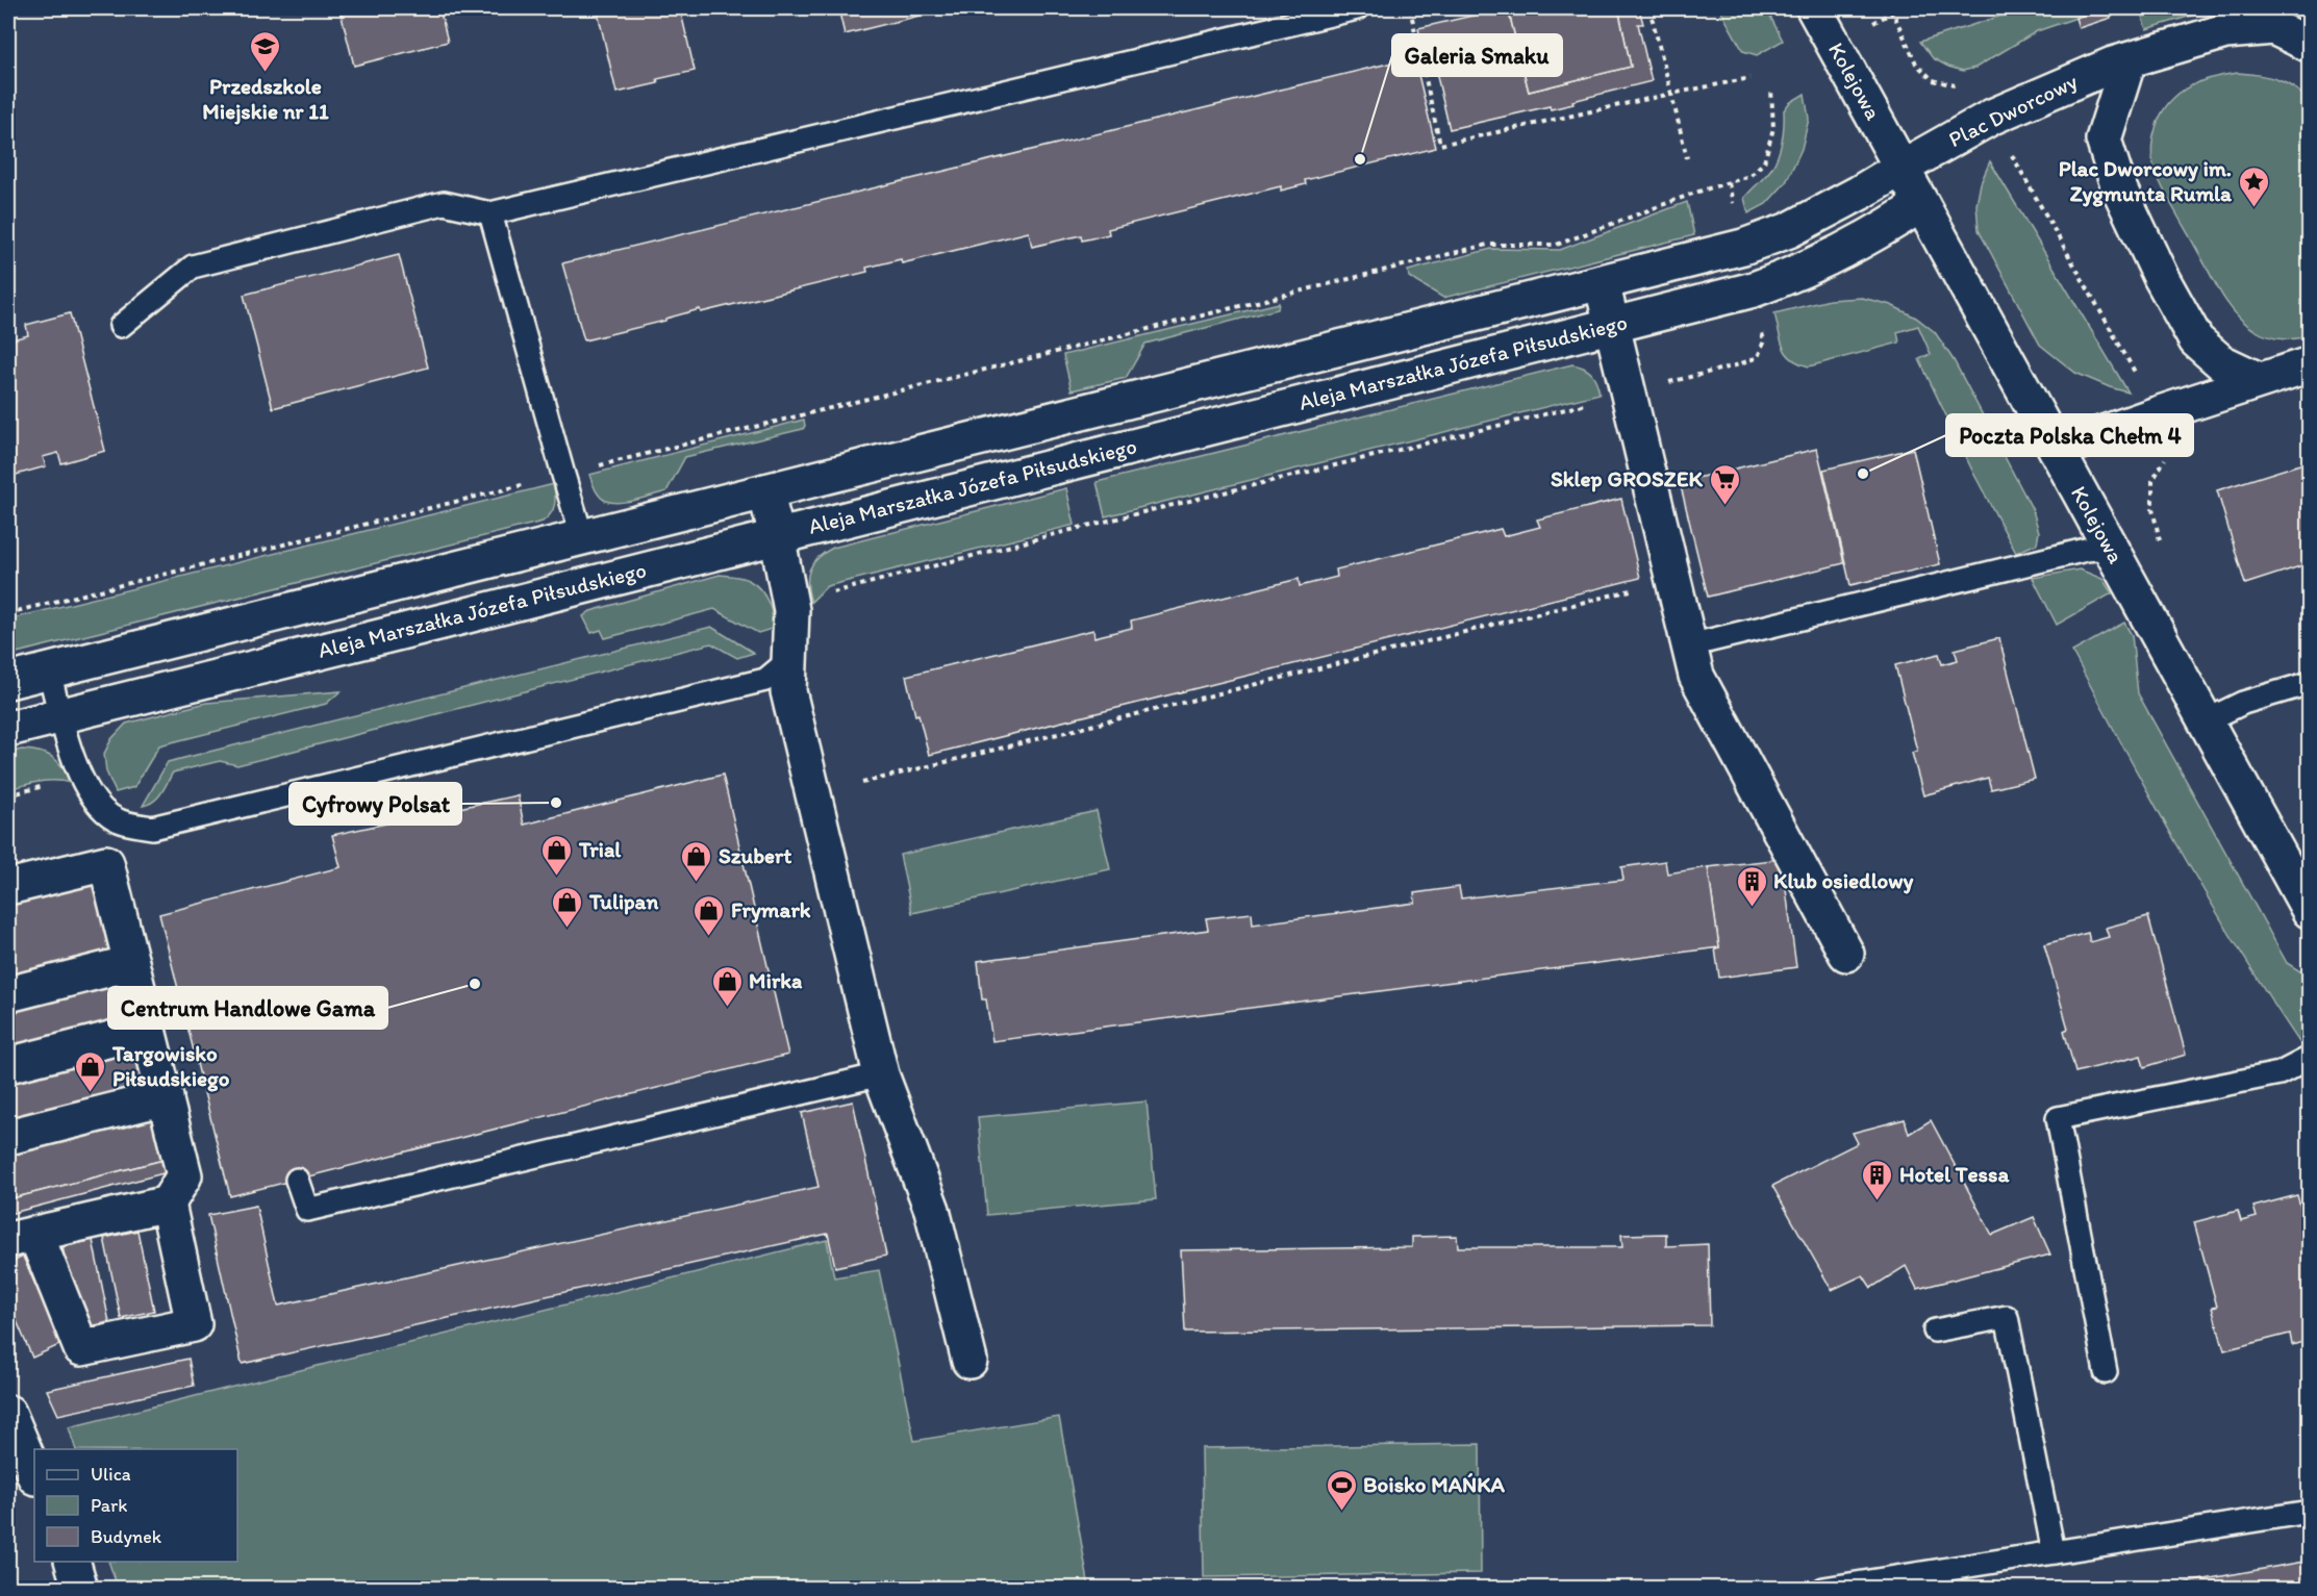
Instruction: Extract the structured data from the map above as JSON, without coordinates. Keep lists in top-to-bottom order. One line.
{"streets":{"street":["Kolejowa","Plac Dworcowy","Aleja Marszałka Józefa Piłsudskiego"]},"crossings":[["Kolejowa","Plac Dworcowy"],["Kolejowa","Aleja Marszałka Józefa Piłsudskiego"],["Plac Dworcowy","Aleja Marszałka Józefa Piłsudskiego"]],"places":{"school or university":["Przedszkole Miejskie nr 11"],"other":["Galeria Smaku","Poczta Polska Chełm 4","Cyfrowy Polsat","Centrum Handlowe Gama"],"place":["Plac Dworcowy im. Zygmunta Rumla"],"supermarket":["Sklep GROSZEK"],"shop":["Trial","Szubert","Tulipan","Frymark","Mirka","Targowisko Piłsudskiego"],"building":["Klub osiedlowy","Hotel Tessa"],"sports":["Boisko MAŃKA"]},"legend":["Ulica","Park","Budynek"]}
